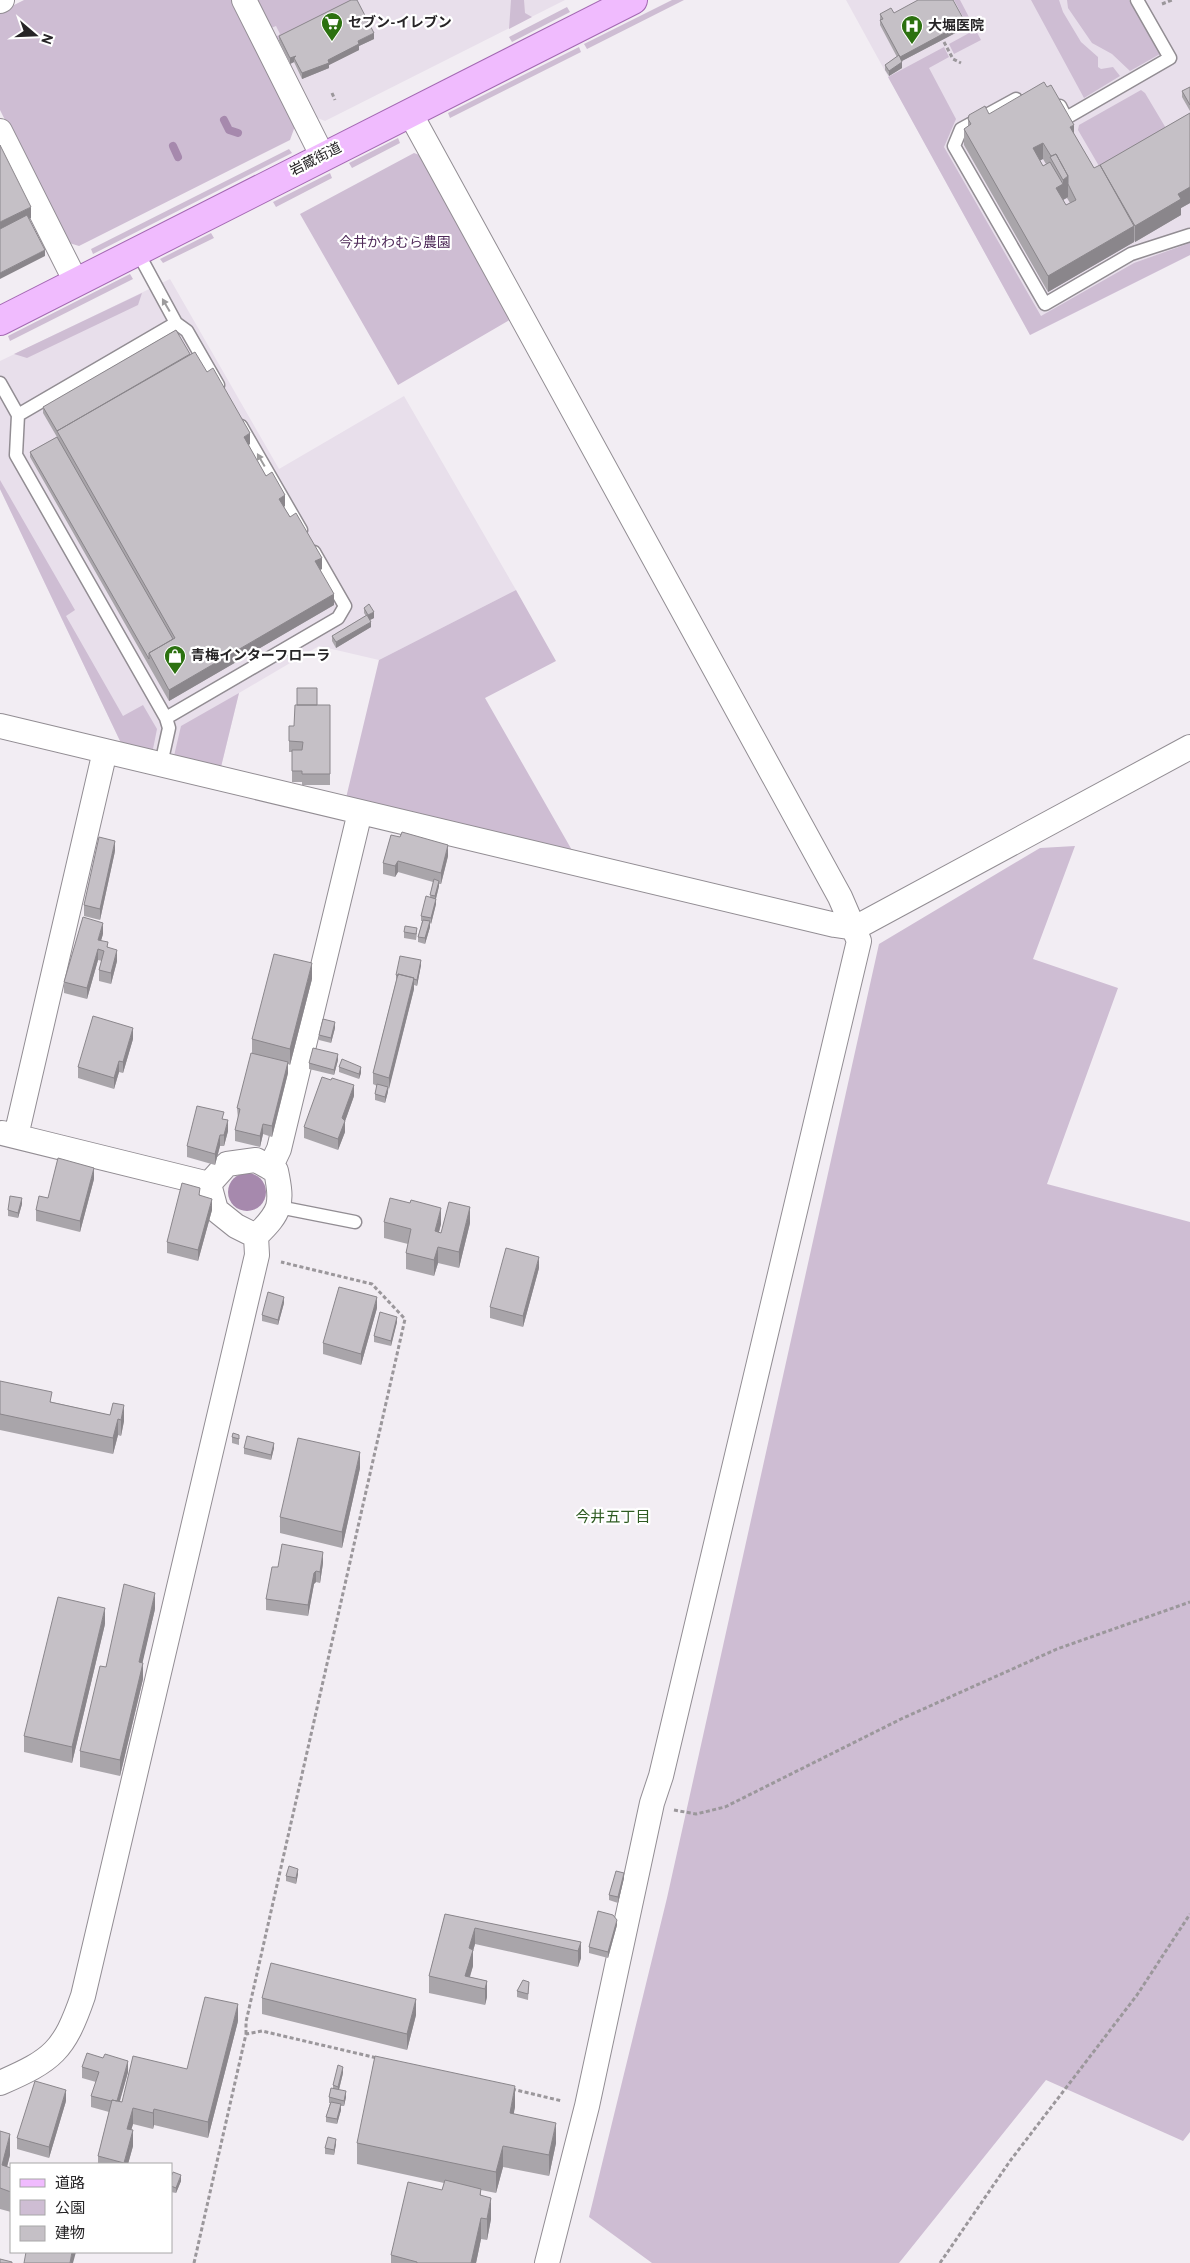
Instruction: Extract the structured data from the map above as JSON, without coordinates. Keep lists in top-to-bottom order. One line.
{"streets":{"main road":["岩蔵街道"]},"districts":["今井五丁目"],"parks":["今井かわむら農園"],"places":{"supermarket":["セブン-イレブン"],"hospital":["大堀医院"],"shop":["青梅インターフローラ"]},"legend":["道路","公園","建物"],"north":"right"}
